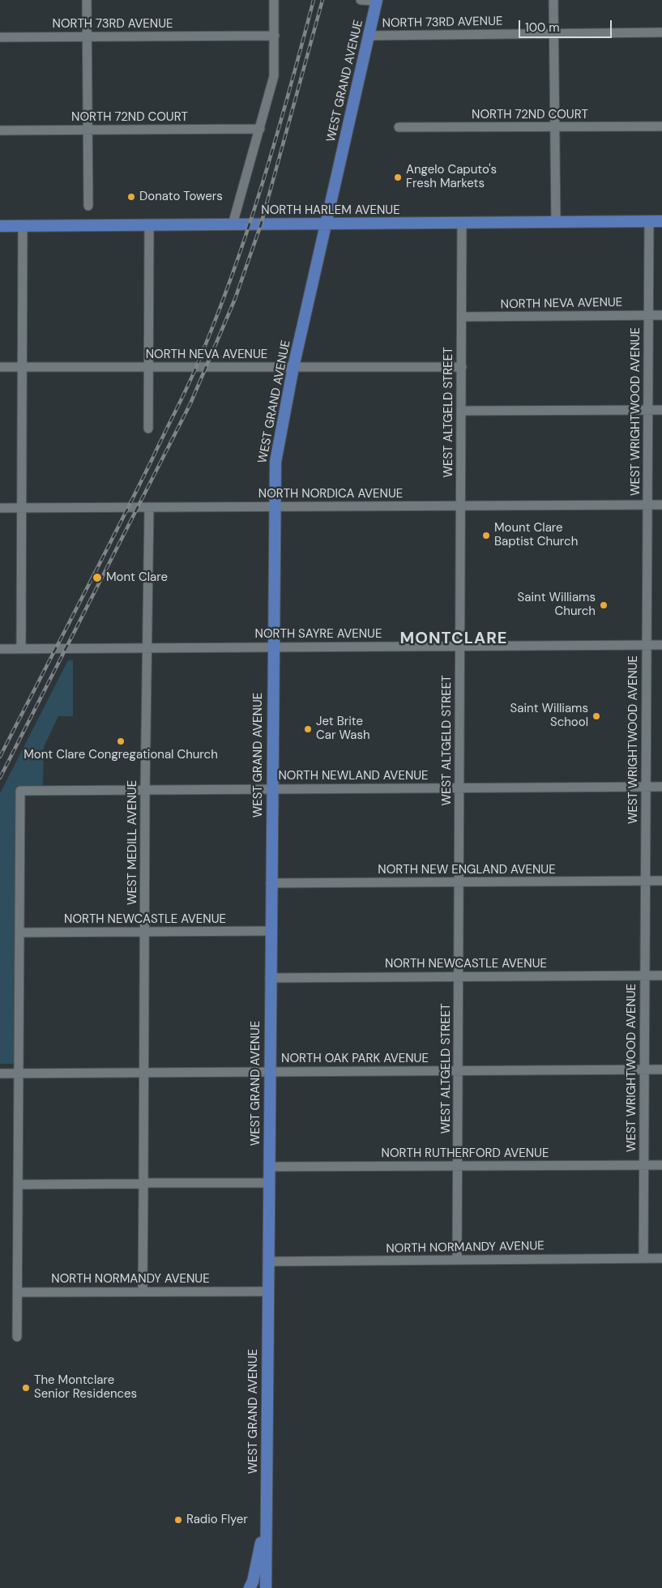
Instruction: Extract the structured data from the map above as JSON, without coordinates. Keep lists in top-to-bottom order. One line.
{"streets":{"main road":["WEST GRAND AVENUE","NORTH HARLEM AVENUE"],"street":["NORTH 73RD AVENUE","NORTH 72ND COURT","NORTH NEVA AVENUE","WEST WRIGHTWOOD AVENUE","WEST ALTGELD STREET","NORTH NORDICA AVENUE","NORTH SAYRE AVENUE","NORTH NEWLAND AVENUE","WEST MEDILL AVENUE","NORTH NEW ENGLAND AVENUE","NORTH NEWCASTLE AVENUE","NORTH OAK PARK AVENUE","NORTH RUTHERFORD AVENUE","NORTH NORMANDY AVENUE"]},"crossings":[["NORTH 73RD AVENUE","WEST GRAND AVENUE"],["WEST GRAND AVENUE","NORTH HARLEM AVENUE"],["WEST GRAND AVENUE","NORTH NEVA AVENUE"],["WEST GRAND AVENUE","NORTH NORDICA AVENUE"],["WEST GRAND AVENUE","NORTH SAYRE AVENUE"],["WEST GRAND AVENUE","NORTH NEWLAND AVENUE"],["WEST GRAND AVENUE","NORTH NEW ENGLAND AVENUE"],["WEST GRAND AVENUE","NORTH NEWCASTLE AVENUE"],["WEST GRAND AVENUE","NORTH OAK PARK AVENUE"],["WEST GRAND AVENUE","NORTH RUTHERFORD AVENUE"],["WEST GRAND AVENUE","NORTH NORMANDY AVENUE"],["NORTH HARLEM AVENUE","WEST WRIGHTWOOD AVENUE"],["NORTH HARLEM AVENUE","WEST ALTGELD STREET"],["NORTH NEVA AVENUE","WEST WRIGHTWOOD AVENUE"],["NORTH NEVA AVENUE","WEST ALTGELD STREET"],["WEST WRIGHTWOOD AVENUE","NORTH NORDICA AVENUE"],["WEST WRIGHTWOOD AVENUE","NORTH SAYRE AVENUE"],["WEST WRIGHTWOOD AVENUE","NORTH NEWLAND AVENUE"],["WEST WRIGHTWOOD AVENUE","NORTH NEW ENGLAND AVENUE"],["WEST WRIGHTWOOD AVENUE","NORTH NEWCASTLE AVENUE"],["WEST WRIGHTWOOD AVENUE","NORTH OAK PARK AVENUE"],["WEST WRIGHTWOOD AVENUE","NORTH RUTHERFORD AVENUE"],["WEST WRIGHTWOOD AVENUE","NORTH NORMANDY AVENUE"],["WEST ALTGELD STREET","NORTH NORDICA AVENUE"],["WEST ALTGELD STREET","NORTH SAYRE AVENUE"],["WEST ALTGELD STREET","NORTH NEWLAND AVENUE"],["WEST ALTGELD STREET","NORTH NEW ENGLAND AVENUE"],["WEST ALTGELD STREET","NORTH NEWCASTLE AVENUE"],["WEST ALTGELD STREET","NORTH OAK PARK AVENUE"],["WEST ALTGELD STREET","NORTH RUTHERFORD AVENUE"],["WEST ALTGELD STREET","NORTH NORMANDY AVENUE"],["NORTH NORDICA AVENUE","WEST MEDILL AVENUE"],["NORTH SAYRE AVENUE","WEST MEDILL AVENUE"],["NORTH NEWLAND AVENUE","WEST MEDILL AVENUE"],["NORTH NEWLAND AVENUE","NORTH NEWCASTLE AVENUE"],["WEST MEDILL AVENUE","NORTH NEWCASTLE AVENUE"],["WEST MEDILL AVENUE","NORTH OAK PARK AVENUE"],["WEST MEDILL AVENUE","NORTH NORMANDY AVENUE"]],"districts":["MONTCLARE"],"places":["Angelo Caputo's Fresh Markets","Donato Towers","Mount Clare Baptist Church","Mont Clare","Saint Williams Church","Saint Williams School","Jet Brite Car Wash","Mont Clare Congregational Church","The Montclare Senior Residences","Radio Flyer"],"scale_bar":"100 m"}
